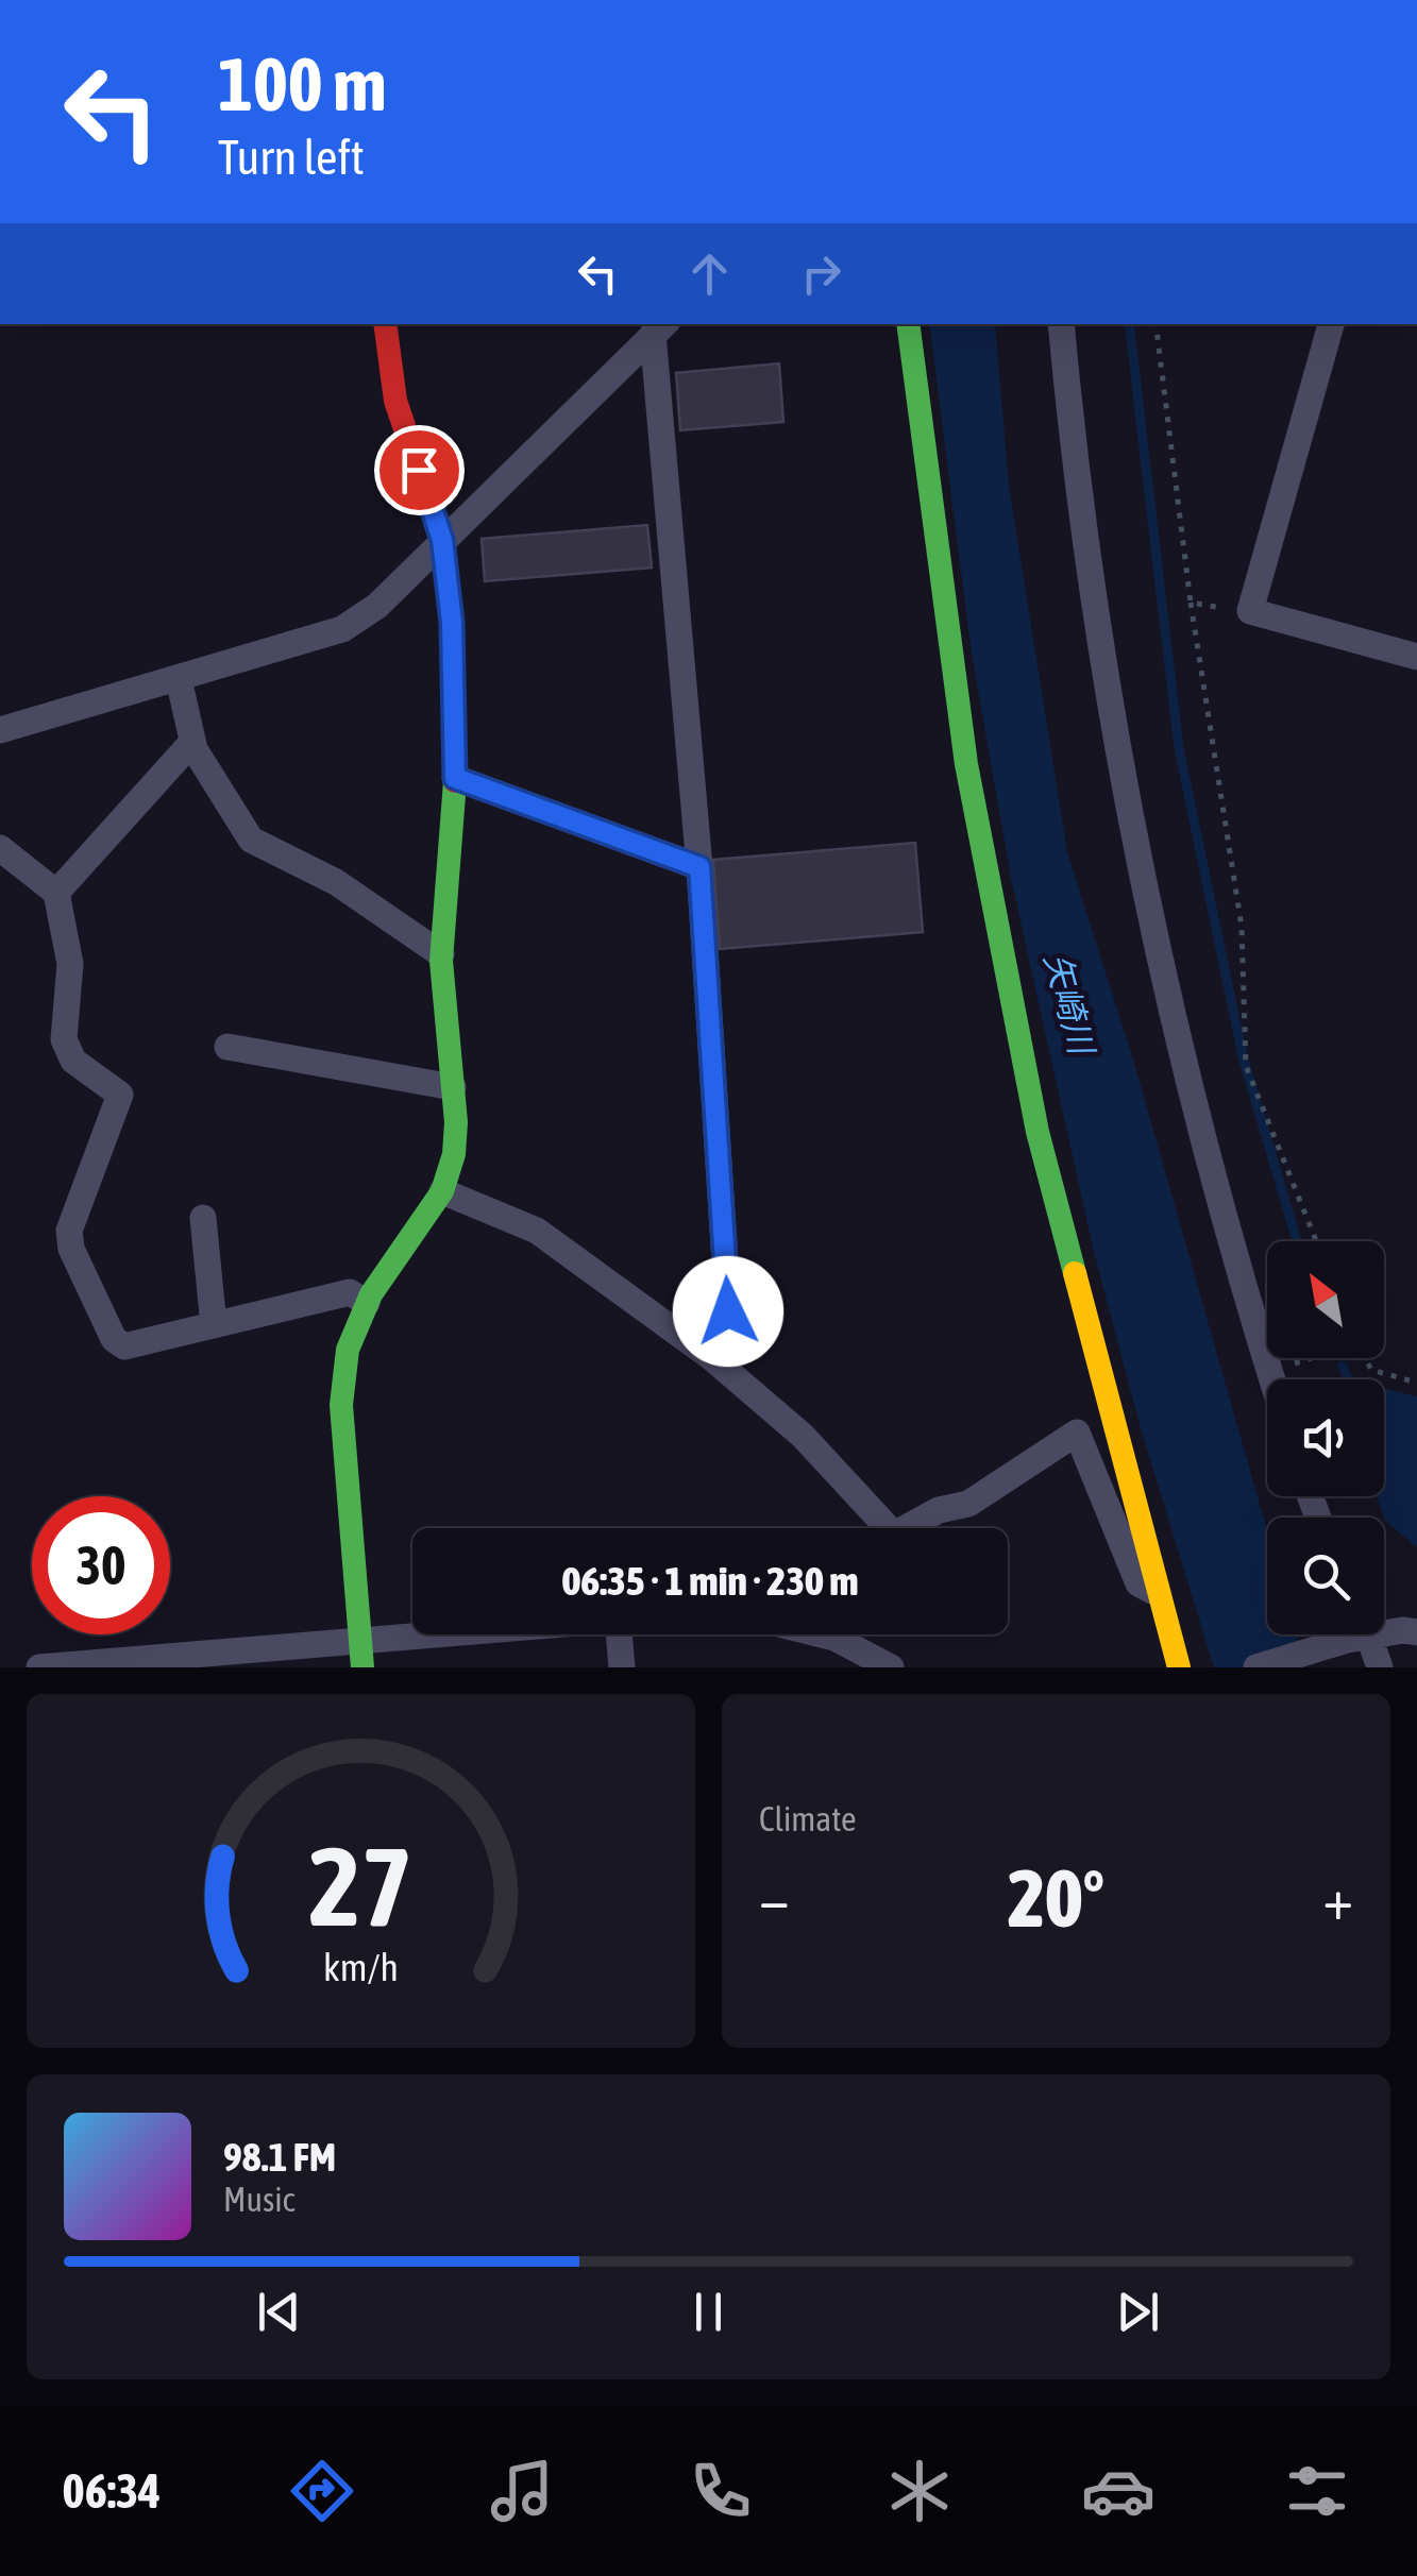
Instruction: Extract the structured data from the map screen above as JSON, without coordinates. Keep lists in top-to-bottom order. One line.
{"water":["矢崎川"],"north":"top left","page":{"turn":["100 m","Turn left"],"limit":"30","trip":"06:35 · 1 min · 230 m","tile":"Climate","heat":["−","20°","+"],"song":["98.1 FM","Music"],"tabs":"06:34","gauge":["27","km/h"]}}
